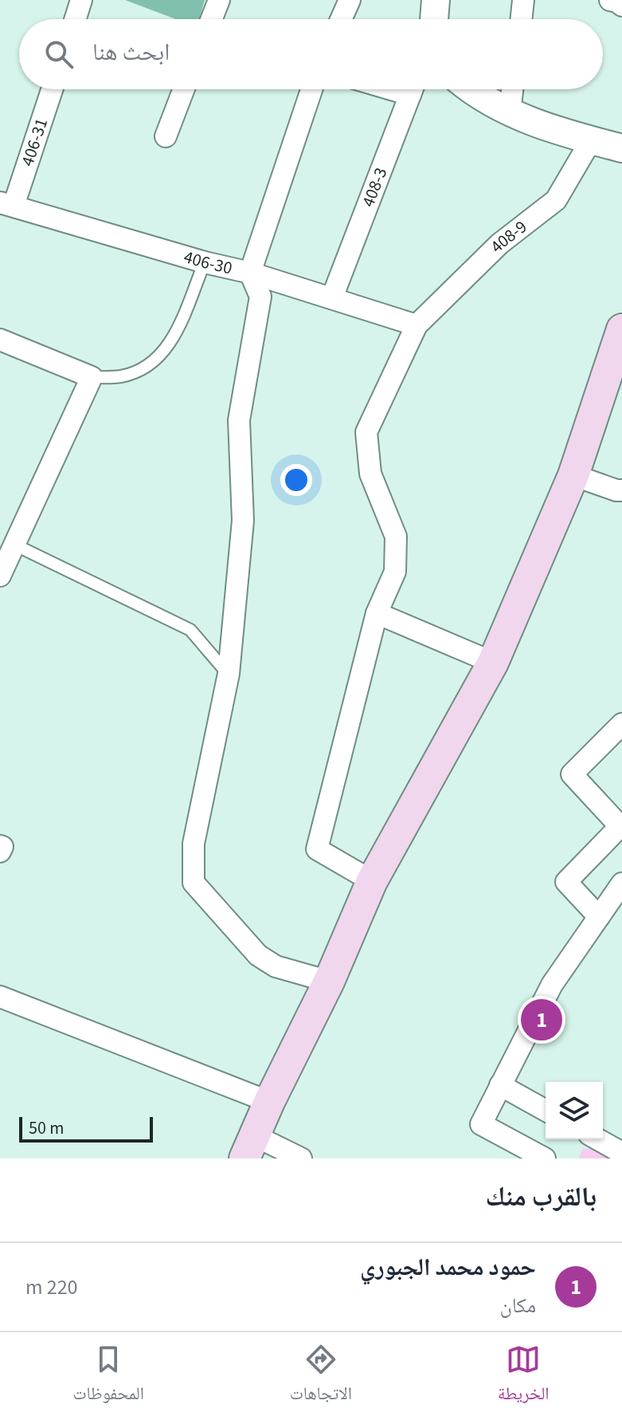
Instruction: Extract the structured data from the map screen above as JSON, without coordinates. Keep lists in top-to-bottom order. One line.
{"streets":{"street":["406-31","408-3","408-9","406-30"]},"crossings":[["406-31","406-30"],["408-3","406-30"],["408-9","406-30"]],"scale_bar":"50 m","page":{"search":"ابحث هنا","pins":"1","scale":"50 m","heading":"بالقرب منك","list":[{"mark":"1","name":"حمود محمد الجبوري","note":"مكان","value":"220 m"}],"nav":["الخريطة","الاتجاهات","المحفوظات"]}}
